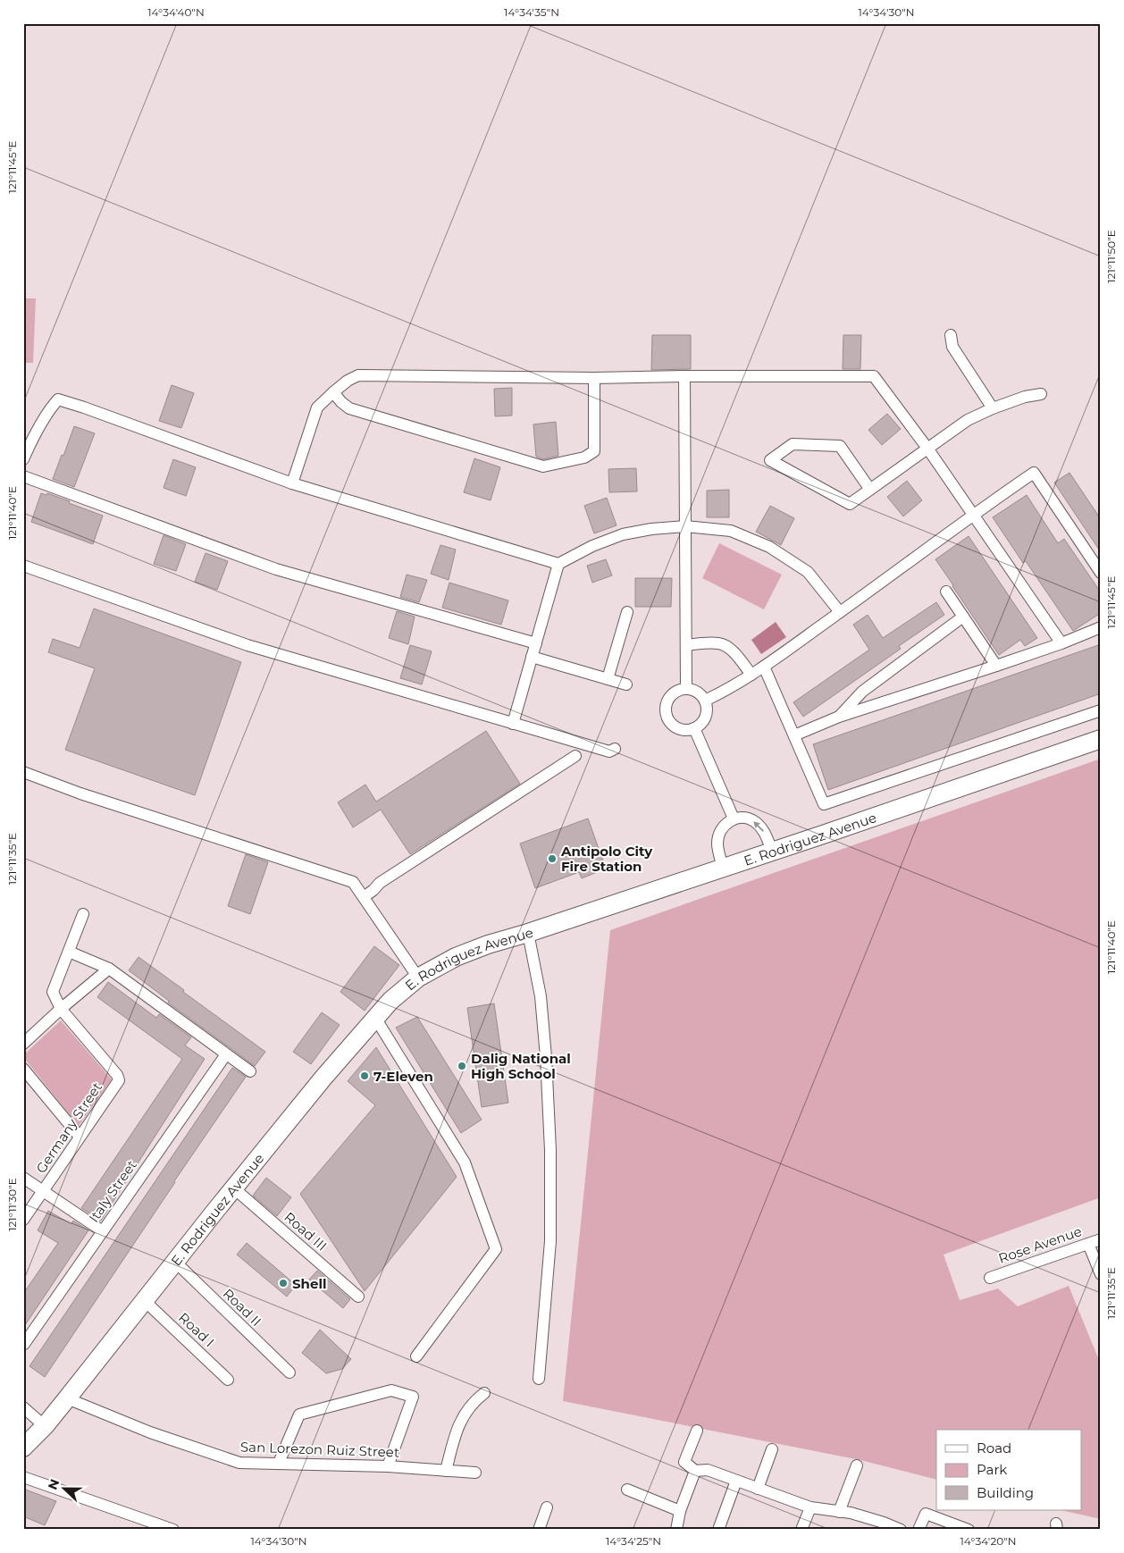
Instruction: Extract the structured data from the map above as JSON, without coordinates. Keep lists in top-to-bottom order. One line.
{"streets":{"main road":["E. Rodriguez Avenue"],"street":["Germany Street","Italy Street","Road III","Rose Avenue","Road II","Road I","San Lorezon Ruiz Street"]},"crossings":[["E. Rodriguez Avenue","Road III"],["E. Rodriguez Avenue","Road II"],["E. Rodriguez Avenue","Road I"],["E. Rodriguez Avenue","San Lorezon Ruiz Street"]],"places":["Antipolo City Fire Station","Dalig National High School","7-Eleven","Shell"],"legend":["Road","Park","Building"],"north":"left","coordinates":["14°34'40\"N","14°34'35\"N","14°34'30\"N","121°11'45\"E","121°11'50\"E","121°11'40\"E","121°11'35\"E","121°11'30\"E","14°34'25\"N","14°34'20\"N"]}
